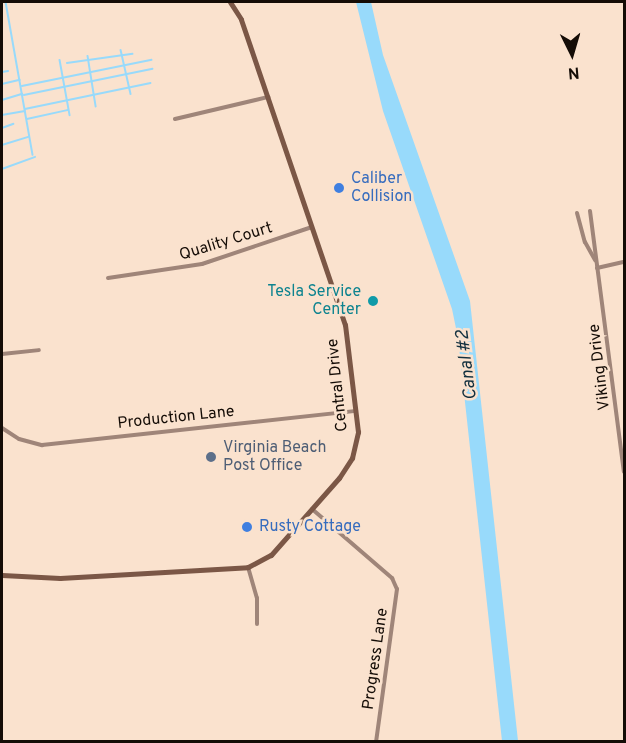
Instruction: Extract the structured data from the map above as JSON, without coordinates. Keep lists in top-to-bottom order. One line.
{"streets":{"street":["Quality Court","Viking Drive","Central Drive","Production Lane","Progress Lane"]},"crossings":[["Quality Court","Central Drive"],["Central Drive","Production Lane"],["Central Drive","Progress Lane"]],"water":["Canal #2"],"places":["Caliber Collision","Tesla Service Center","Virginia Beach Post Office","Rusty Cottage"],"north":"bottom"}
